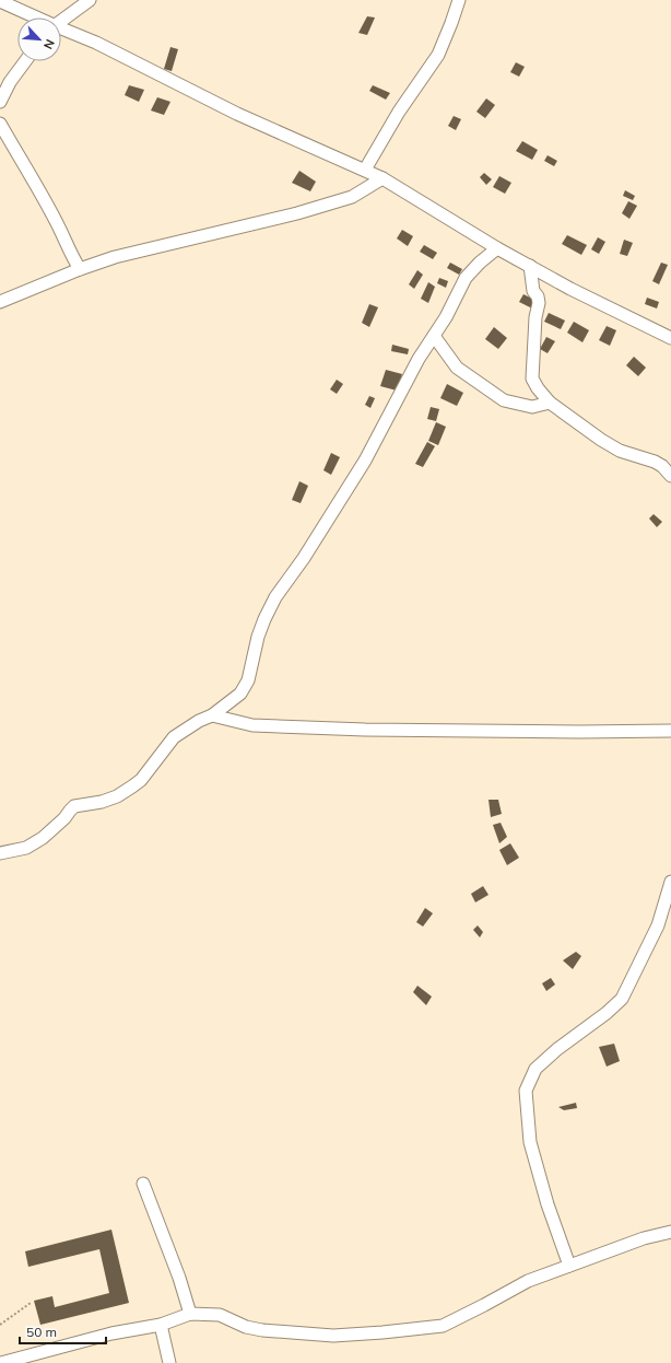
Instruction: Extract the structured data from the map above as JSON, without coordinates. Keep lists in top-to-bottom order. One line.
{"scale_bar":"50 m","north":"bottom right"}
